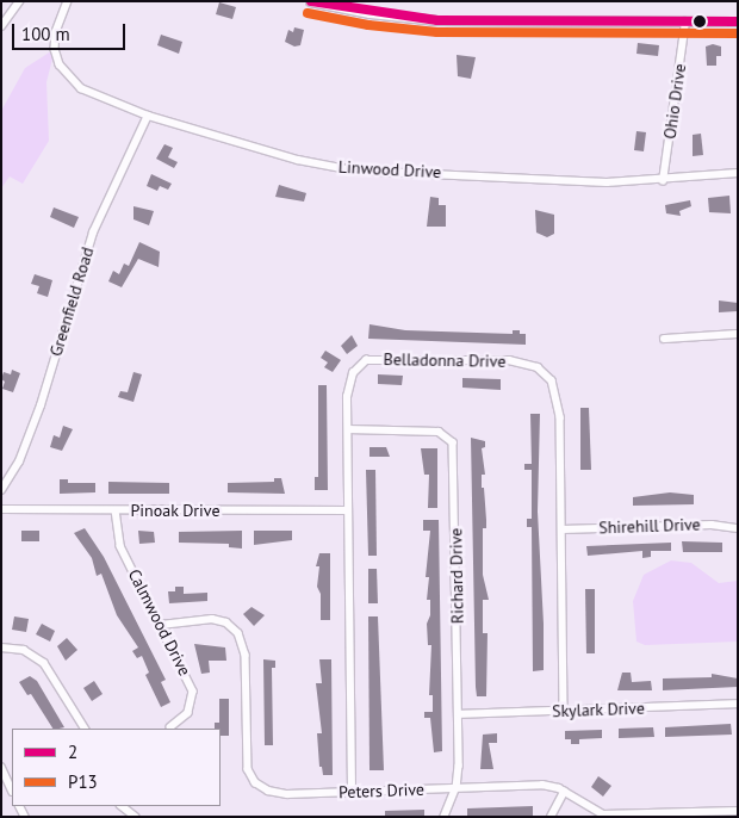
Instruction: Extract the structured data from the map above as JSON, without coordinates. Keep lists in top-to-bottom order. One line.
{"streets":{"street":["Ohio Drive","Linwood Drive","Greenfield Road","Belladonna Drive","Pinoak Drive","Shirehill Drive","Richard Drive","Calmwood Drive","Skylark Drive","Peters Drive"]},"crossings":[["Ohio Drive","Linwood Drive"],["Linwood Drive","Greenfield Road"],["Belladonna Drive","Pinoak Drive"],["Belladonna Drive","Shirehill Drive"],["Belladonna Drive","Richard Drive"],["Belladonna Drive","Skylark Drive"],["Belladonna Drive","Peters Drive"],["Pinoak Drive","Calmwood Drive"],["Richard Drive","Skylark Drive"],["Richard Drive","Peters Drive"],["Calmwood Drive","Peters Drive"]],"lines":["transit line 2","transit line P13"],"legend":["2","P13"],"scale_bar":"100 m"}
